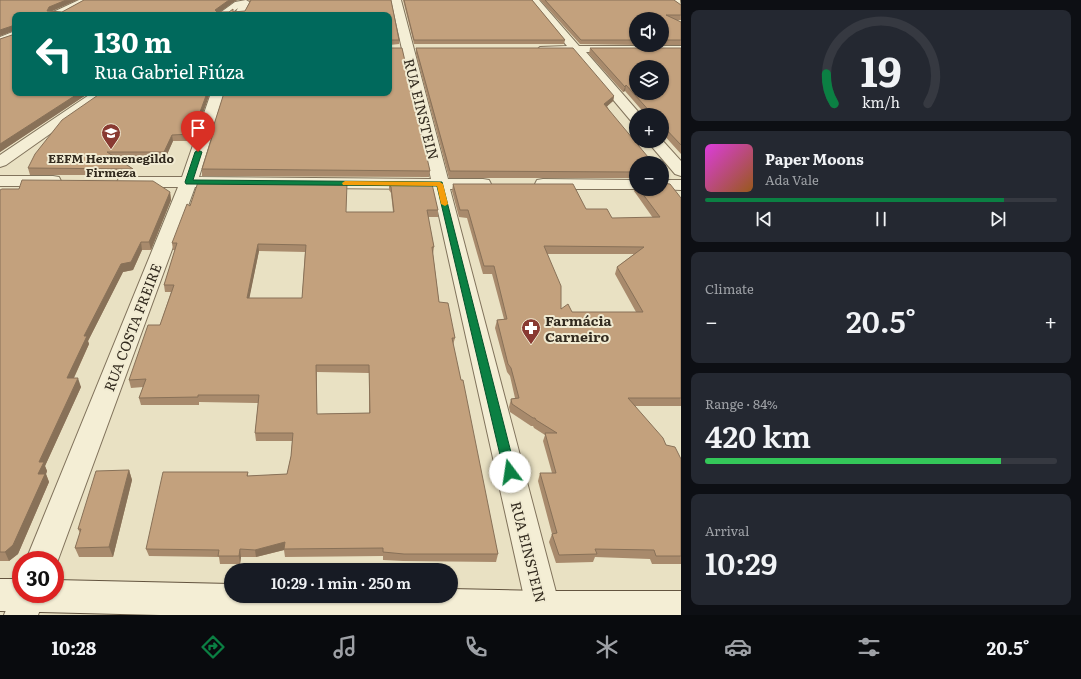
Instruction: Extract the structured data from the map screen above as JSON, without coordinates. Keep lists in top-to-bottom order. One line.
{"streets":{"street":["RUA EINSTEIN","RUA COSTA FREIRE"]},"places":{"school or university":["EEFM Hermenegildo Firmeza"],"pharmacy":["Farmácia Carneiro"]},"page":{"map_buttons":["+","−"],"turn":["130 m","Rua Gabriel Fiúza"],"song":["Paper Moons","Ada Vale"],"tile":["Climate",["Range · 84%","420 km"],["Arrival","10:29"]],"heat":["−","20.5°","+"],"limit":"30","trip":"10:29 · 1 min · 250 m","tabs":["10:28","20.5°"],"gauge":["19","km/h"]}}
